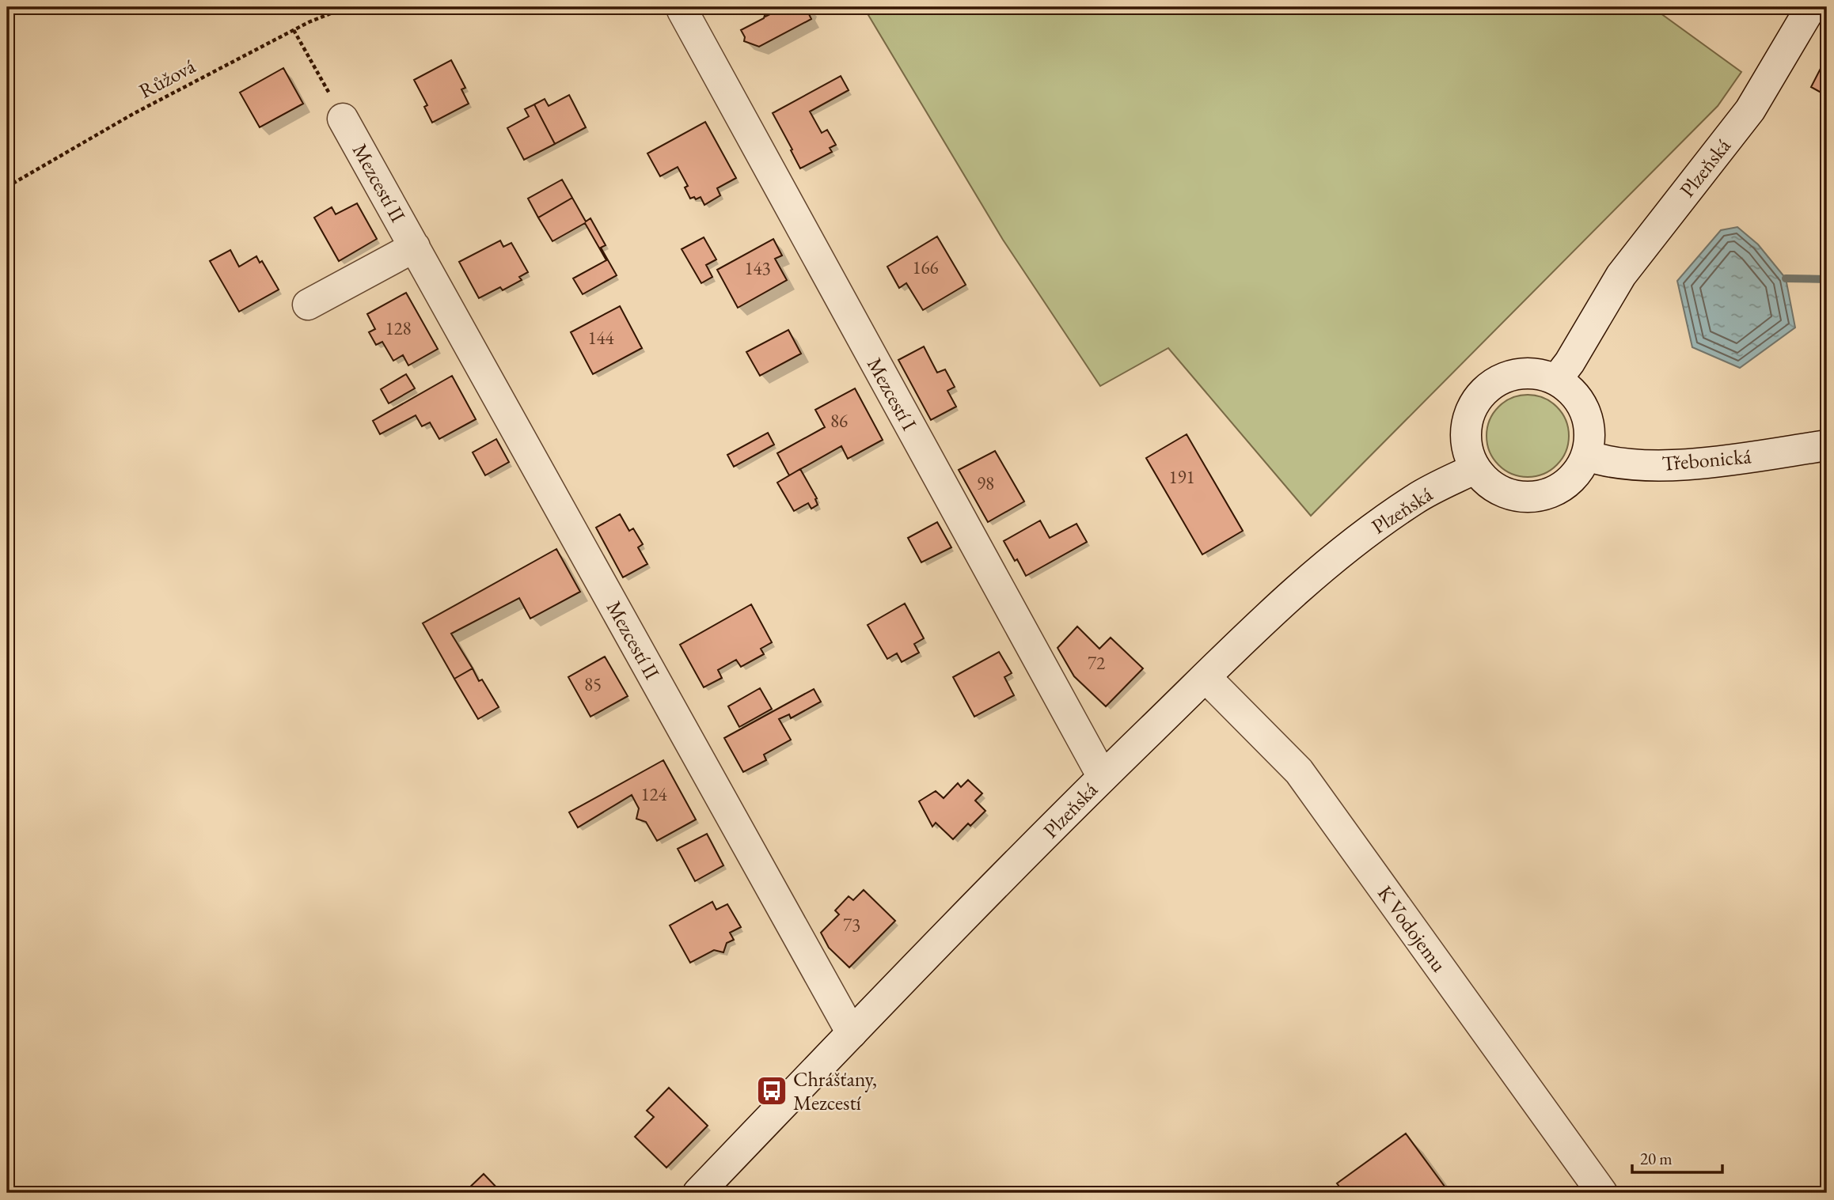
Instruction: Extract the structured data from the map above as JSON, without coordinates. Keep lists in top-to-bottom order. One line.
{"streets":{"street":["Plzeňská","Mezcestí Ⅱ","Mezcestí Ⅰ","Třebonická","K Vodojemu"],"path":["Růžová"]},"crossings":[["Plzeňská","Mezcestí Ⅱ"],["Plzeňská","Mezcestí Ⅰ"],["Plzeňská","Třebonická"],["Plzeňská","K Vodojemu"]],"places":{"bus stop":["Chrášťany, Mezcestí"]},"house_numbers":["166","143","128","144","86","191","98","72","85","124","73"],"scale_bar":"20 m"}
